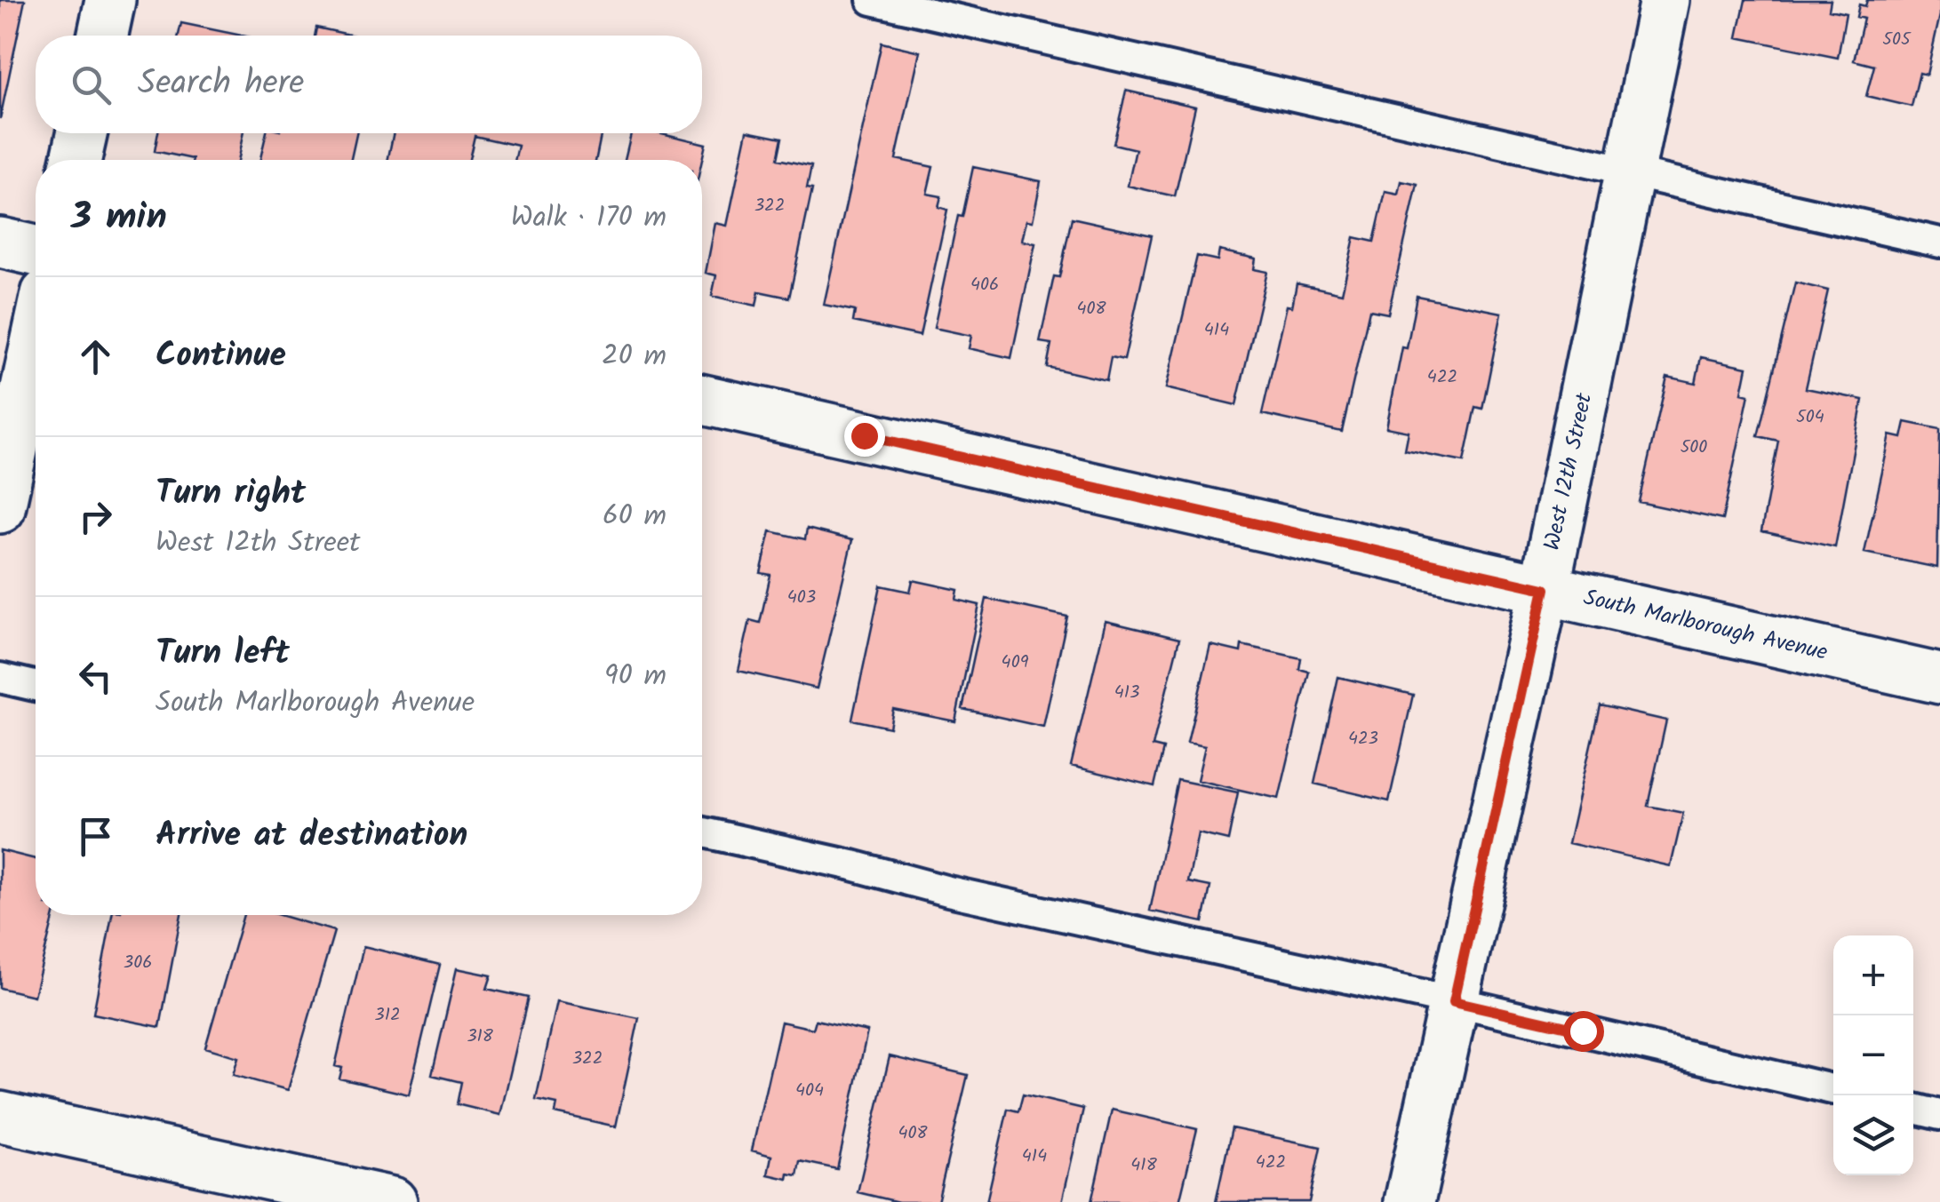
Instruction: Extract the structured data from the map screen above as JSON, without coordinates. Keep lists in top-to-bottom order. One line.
{"streets":{"street":["West 12th Street","South Marlborough Avenue"]},"crossings":[["West 12th Street","South Marlborough Avenue"]],"house_numbers":["505","322","406","408","414","422","504","500","403","409","413","423","306","312","318","322","404","408","414","422","418"],"page":{"search":"Search here","heading":["3 min","Walk · 170 m"],"list":[["Continue","20 m"],["Turn right","West 12th Street","60 m"],["Turn left","South Marlborough Avenue","90 m"],"Arrive at destination"],"map_buttons":["+","−"]}}
